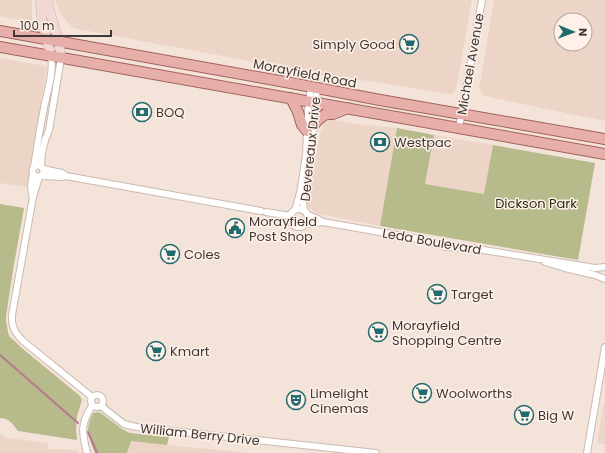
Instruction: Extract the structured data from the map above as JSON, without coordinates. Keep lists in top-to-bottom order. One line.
{"streets":{"main road":["Morayfield Road"],"street":["Michael Avenue","Devereaux Drive","Leda Boulevard","William Berry Drive"]},"crossings":[["Michael Avenue","Morayfield Road"],["Morayfield Road","Devereaux Drive"],["Devereaux Drive","Leda Boulevard"]],"parks":["Dickson Park"],"places":{"supermarket":["Simply Good","Coles","Target","Morayfield Shopping Centre","Kmart","Woolworths","Big W"],"bank":["BOQ","Westpac"],"public building":["Morayfield Post Shop"],"theatre":["Limelight Cinemas"]},"scale_bar":"100 m","north":"right"}
